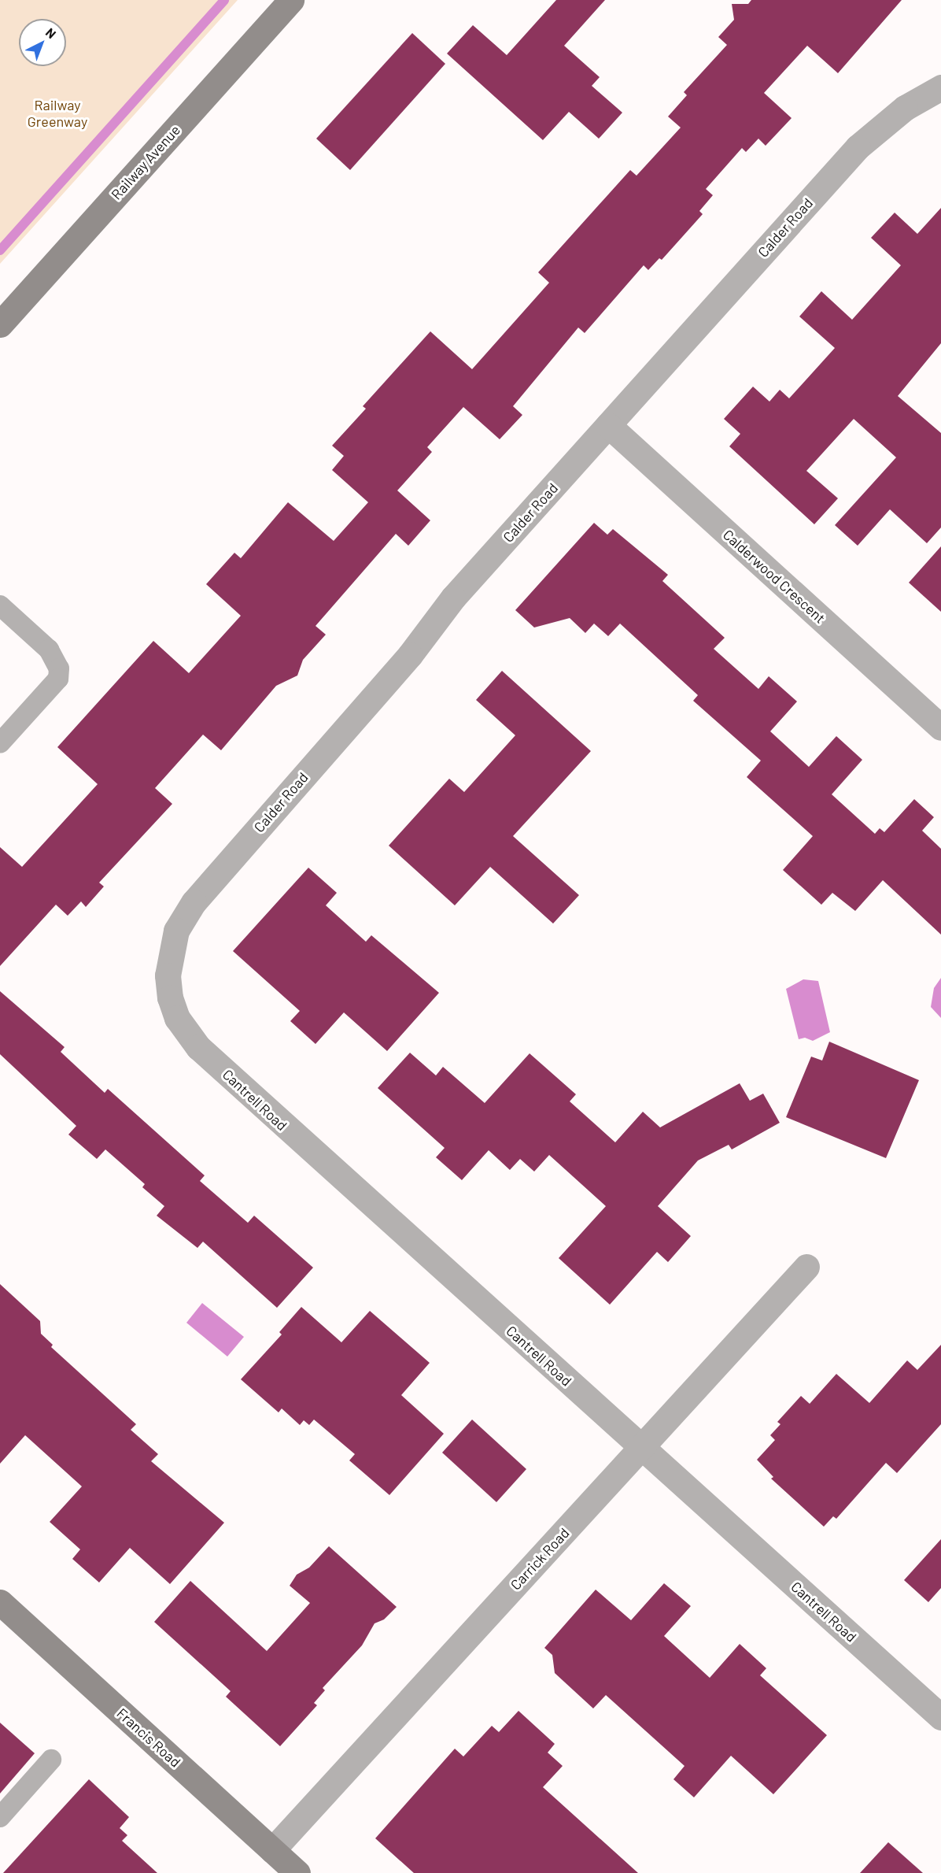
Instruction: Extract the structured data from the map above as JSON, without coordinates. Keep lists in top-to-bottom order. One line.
{"streets":{"main road":["Railway Avenue","Francis Road"],"street":["Calder Road","Calderwood Crescent","Cantrell Road","Carrick Road"]},"crossings":[["Calder Road","Calderwood Crescent"],["Calder Road","Cantrell Road"],["Cantrell Road","Carrick Road"],["Carrick Road","Francis Road"]],"parks":["Railway Greenway"],"north":"top right"}
